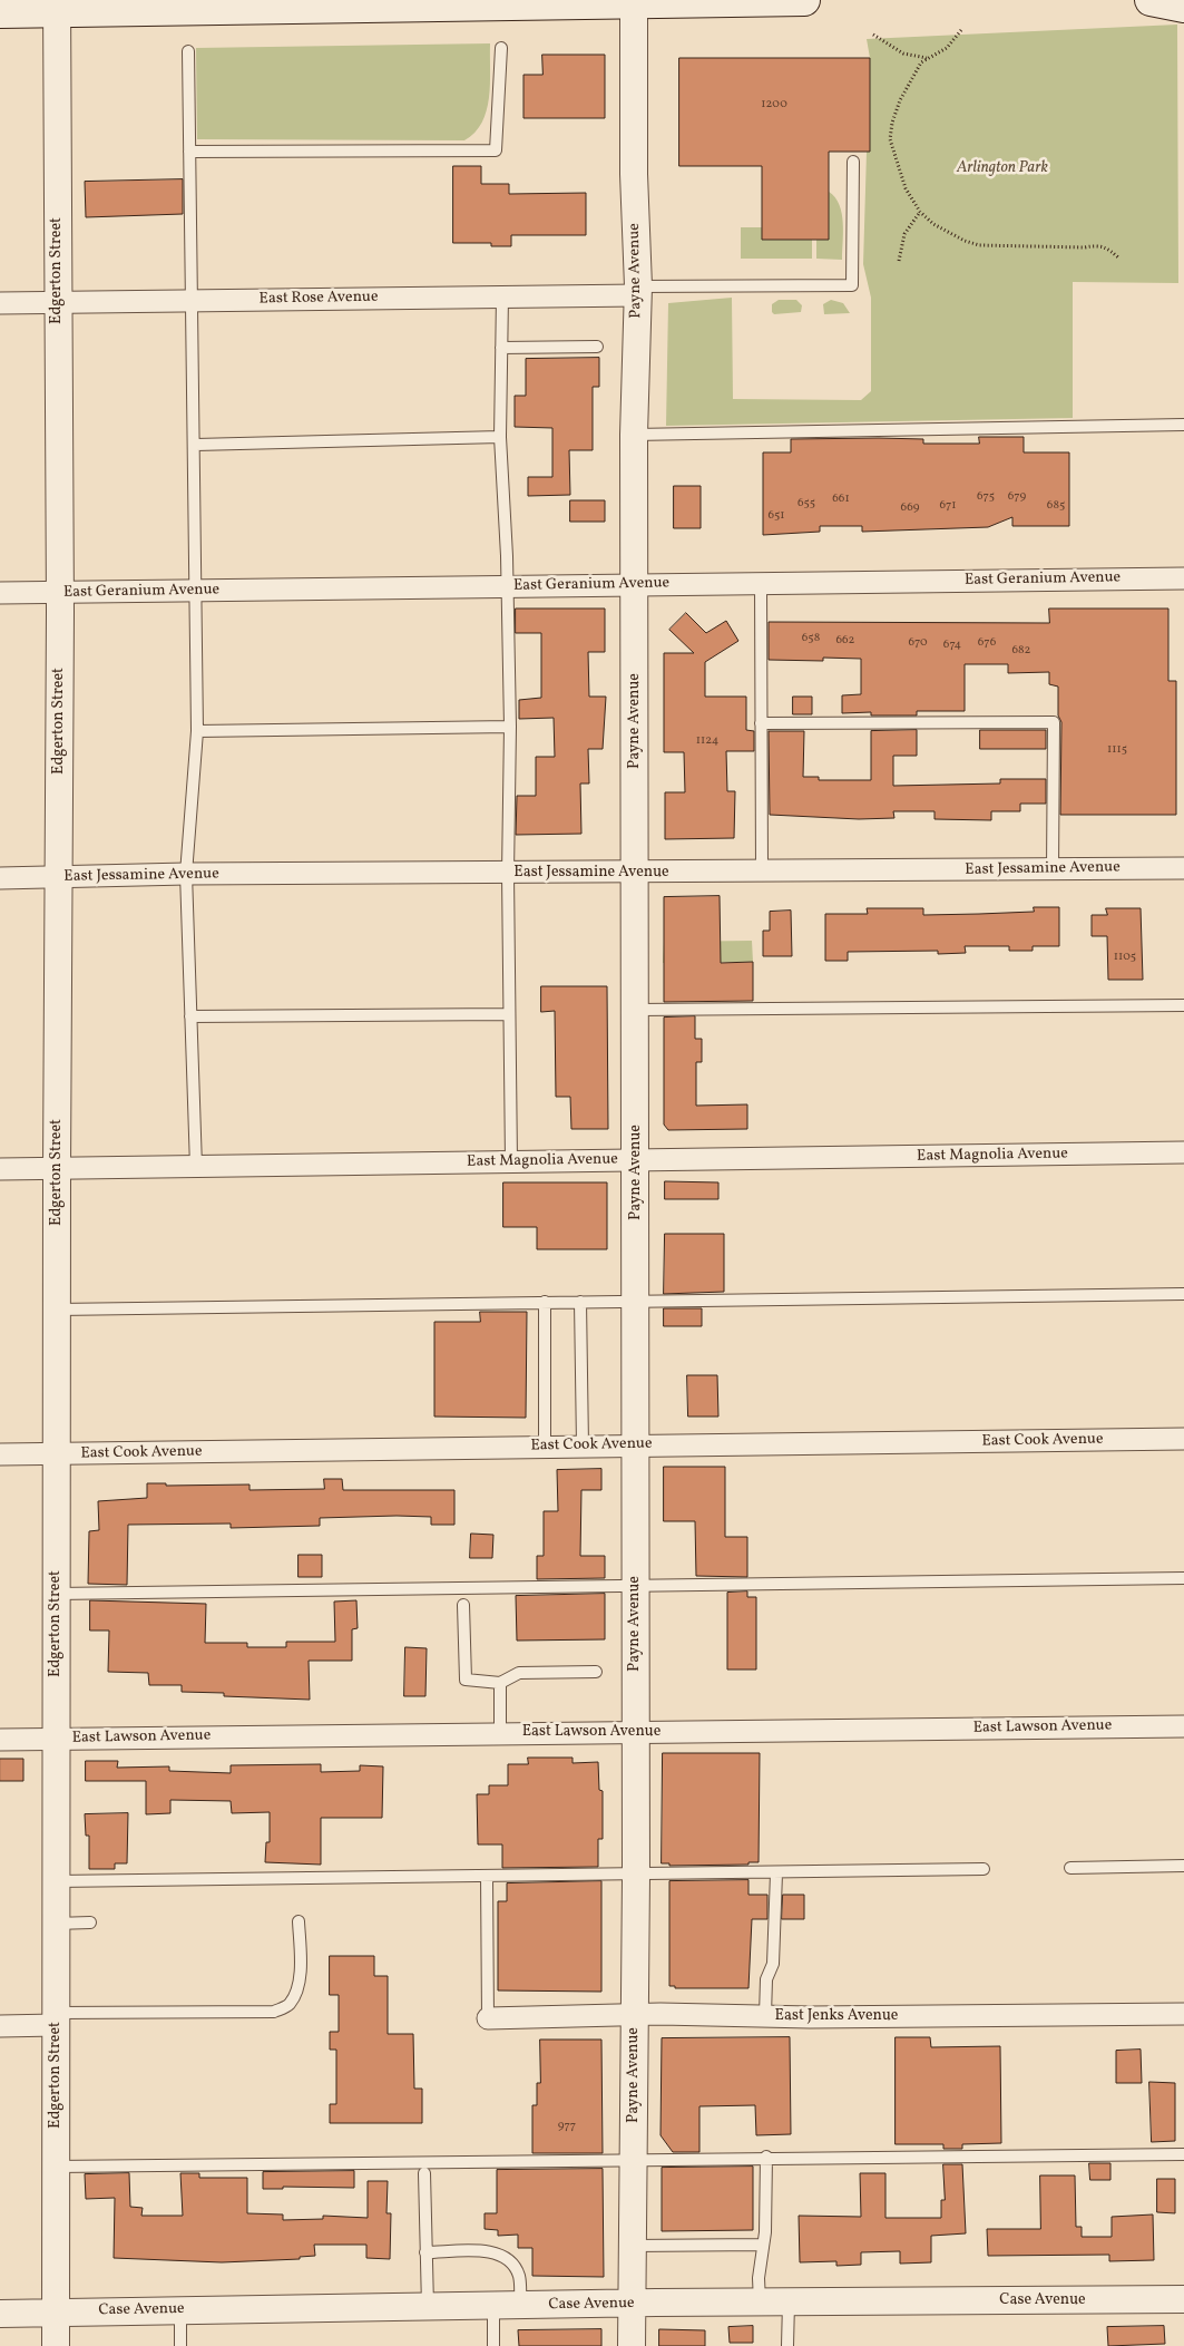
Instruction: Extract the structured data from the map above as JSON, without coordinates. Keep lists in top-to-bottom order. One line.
{"streets":{"street":["Edgerton Street","Payne Avenue","East Rose Avenue","East Geranium Avenue","East Jessamine Avenue","East Magnolia Avenue","East Cook Avenue","East Lawson Avenue","East Jenks Avenue","Case Avenue"]},"crossings":[["Edgerton Street","East Rose Avenue"],["Edgerton Street","East Geranium Avenue"],["Edgerton Street","East Jessamine Avenue"],["Edgerton Street","East Magnolia Avenue"],["Edgerton Street","East Cook Avenue"],["Edgerton Street","East Lawson Avenue"],["Edgerton Street","Case Avenue"],["Payne Avenue","East Rose Avenue"],["Payne Avenue","East Geranium Avenue"],["Payne Avenue","East Jessamine Avenue"],["Payne Avenue","East Magnolia Avenue"],["Payne Avenue","East Cook Avenue"],["Payne Avenue","East Lawson Avenue"],["Payne Avenue","East Jenks Avenue"],["Payne Avenue","Case Avenue"]],"parks":["Arlington Park"],"house_numbers":["1200","675","679","661","655","671","685","669","651","658","662","670","676","674","682","1124","1115","1105","977"]}
